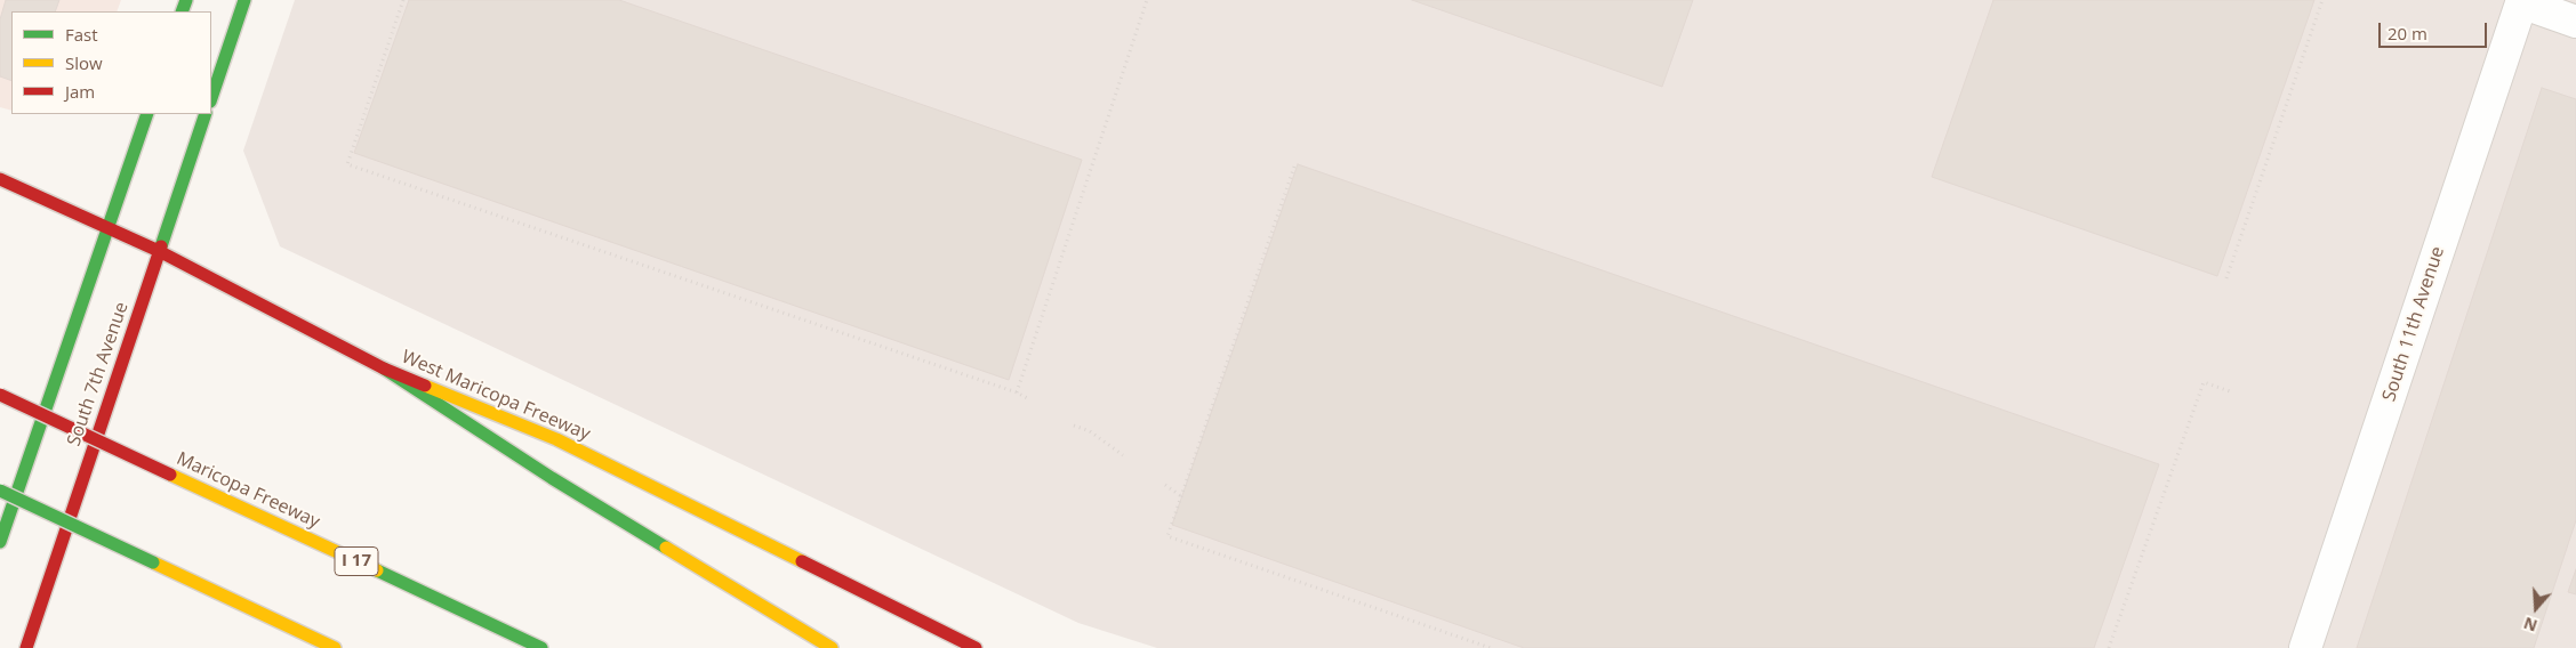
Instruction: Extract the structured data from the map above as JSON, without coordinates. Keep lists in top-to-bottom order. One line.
{"streets":{"main road":["South 7th Avenue","West Maricopa Freeway","Maricopa Freeway","I 17"],"street":["South 11th Avenue"]},"crossings":[["South 7th Avenue","West Maricopa Freeway"]],"legend":["Fast","Slow","Jam"],"scale_bar":"20 m","north":"bottom"}
